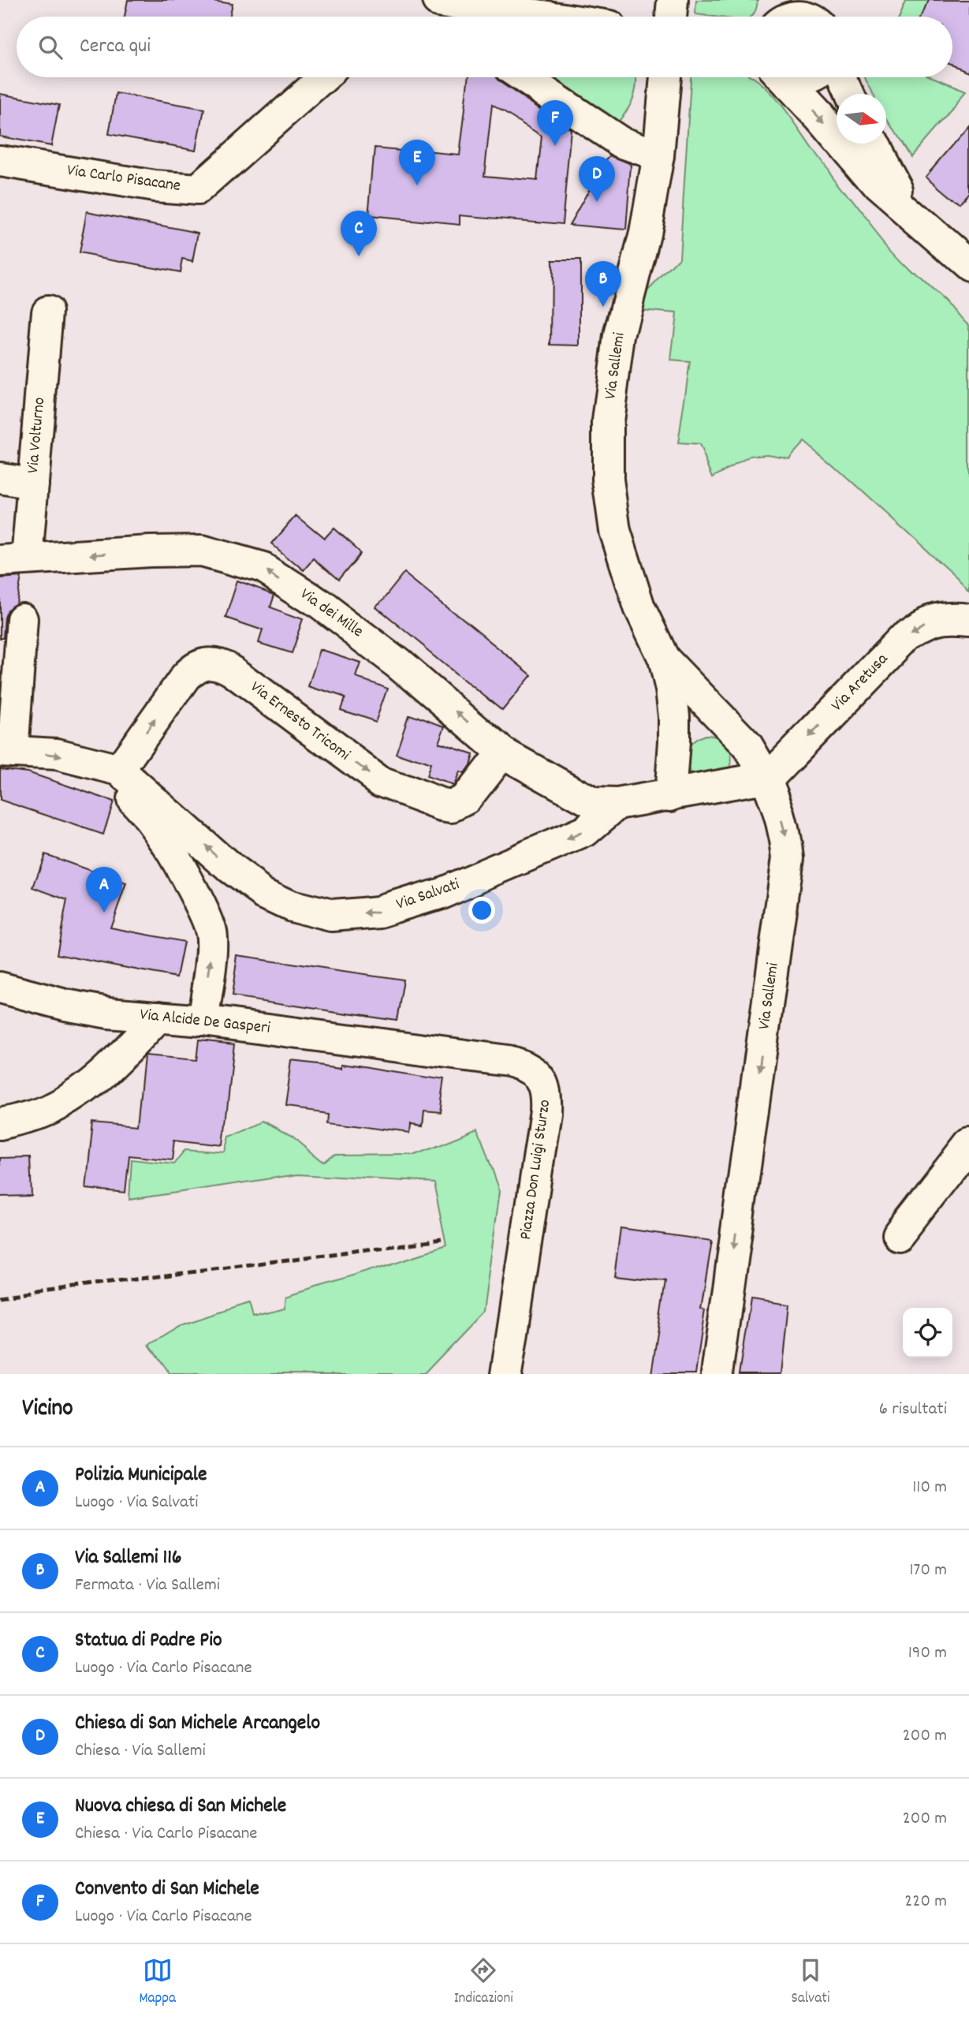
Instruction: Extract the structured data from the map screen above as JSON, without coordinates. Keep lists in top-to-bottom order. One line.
{"streets":{"street":["Via Carlo Pisacane","Via Sallemi","Via Volturno","Via dei Mille","Via Aretusa","Via Ernesto Tricomi","Via Salvati","Via Alcide De Gasperi","Piazza Don Luigi Sturzo"]},"crossings":[["Via Sallemi","Via Aretusa"],["Via Volturno","Via dei Mille"],["Via dei Mille","Via Ernesto Tricomi"],["Via dei Mille","Via Salvati"],["Via Ernesto Tricomi","Via Salvati"],["Via Alcide De Gasperi","Piazza Don Luigi Sturzo"]],"one_way":["Via Sallemi","Via dei Mille","Via Aretusa"],"north":"right","page":{"search":"Cerca qui","pins":["F","E","D","C","B","A"],"heading":["Vicino","6 risultati"],"list":[{"mark":"A","name":"Polizia Municipale","note":"Luogo · Via Salvati","value":"110 m"},{"mark":"B","name":"Via Sallemi 116","note":"Fermata · Via Sallemi","value":"170 m"},{"mark":"C","name":"Statua di Padre Pio","note":"Luogo · Via Carlo Pisacane","value":"190 m"},{"mark":"D","name":"Chiesa di San Michele Arcangelo","note":"Chiesa · Via Sallemi","value":"200 m"},{"mark":"E","name":"Nuova chiesa di San Michele","note":"Chiesa · Via Carlo Pisacane","value":"200 m"},{"mark":"F","name":"Convento di San Michele","note":"Luogo · Via Carlo Pisacane","value":"220 m"}],"nav":["Mappa","Indicazioni","Salvati"]}}
